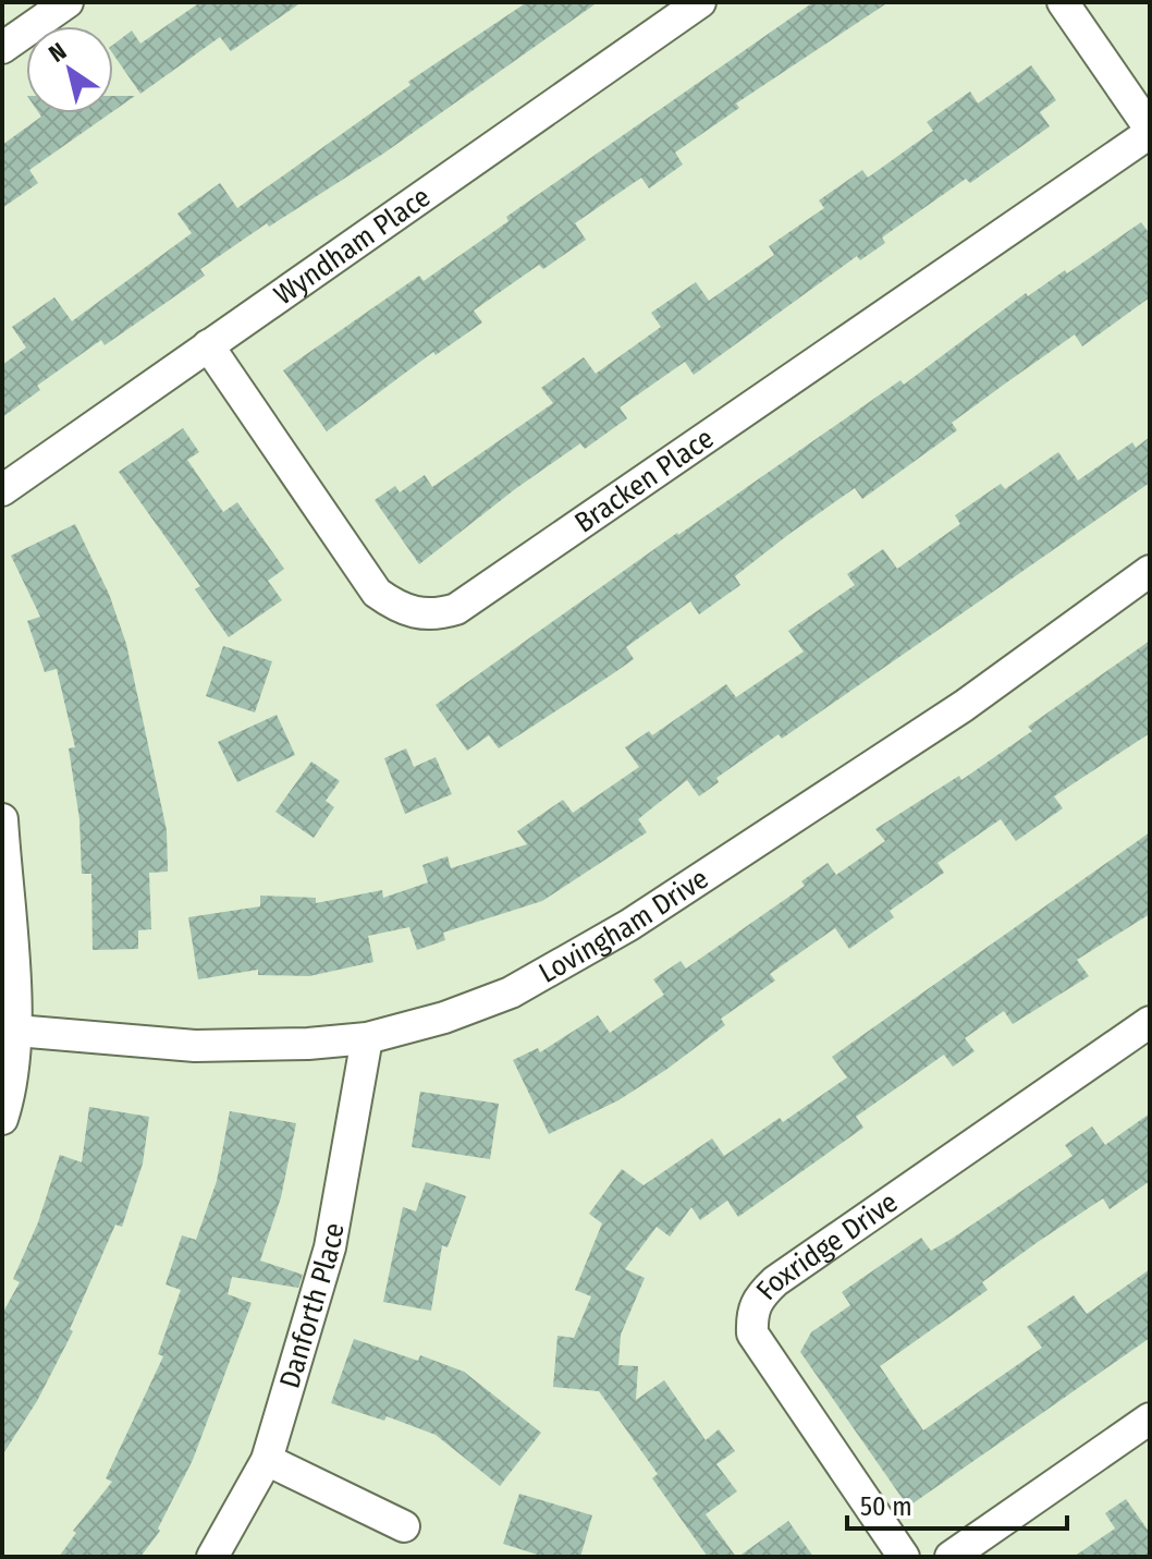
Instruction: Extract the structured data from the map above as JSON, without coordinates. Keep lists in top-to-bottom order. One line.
{"streets":{"street":["Wyndham Place","Bracken Place","Lovingham Drive","Foxridge Drive","Danforth Place"]},"crossings":[["Wyndham Place","Bracken Place"],["Lovingham Drive","Danforth Place"]],"scale_bar":"50 m","north":"top left"}
